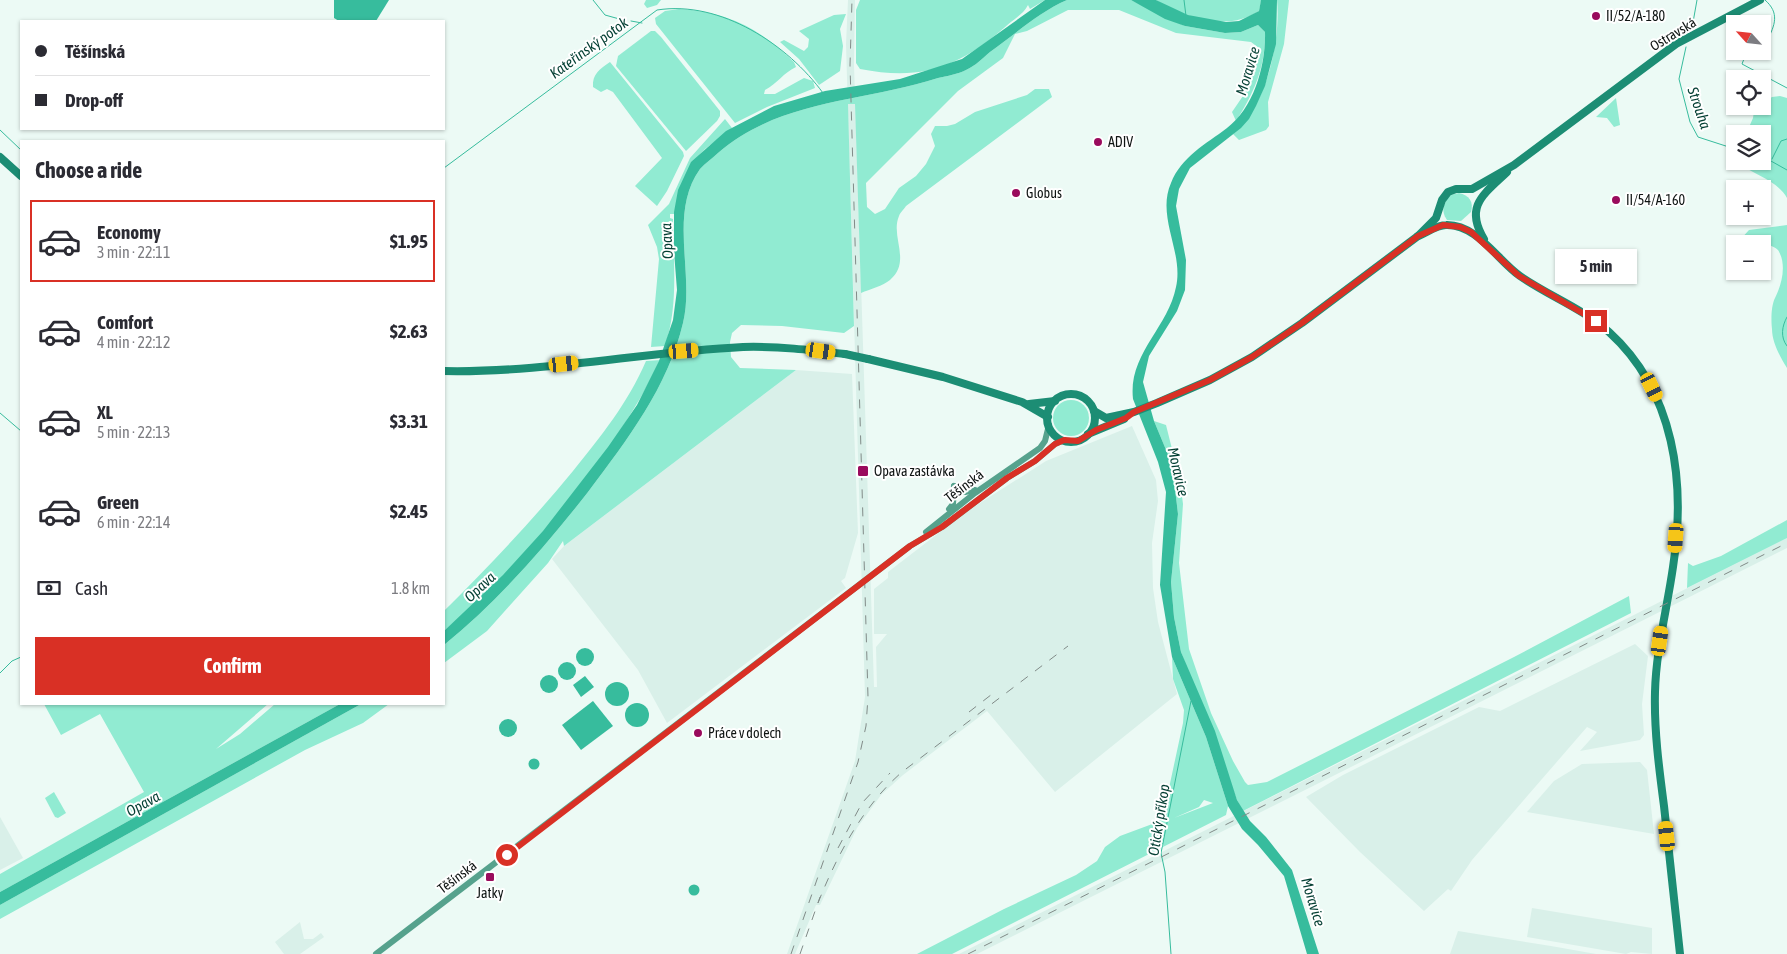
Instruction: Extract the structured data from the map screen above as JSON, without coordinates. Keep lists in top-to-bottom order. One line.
{"streets":{"main road":["Ostravská","Těšínská"]},"water":["Kateřinský potok","Moravice","Strouha","Opava","Otický příkop"],"places":{"other":["II/52/A-180","ADIV","Globus","II/54/A-160","Práce v dolech"],"transit":["Opava zastávka","Jatky"]},"north":"top left","page":{"map_buttons":["+","−"],"banner":["Těšínská","Drop-off"],"heading":"Choose a ride","list":[{"name":"Economy","note":"3 min · 22:11","value":"$1.95"},{"name":"Comfort","note":"4 min · 22:12","value":"$2.63"},{"name":"XL","note":"5 min · 22:13","value":"$3.31"},{"name":"Green","note":"6 min · 22:14","value":"$2.45"}],"bubble":"5 min","pay":["Cash","1.8 km"],"buttons":"Confirm"}}
